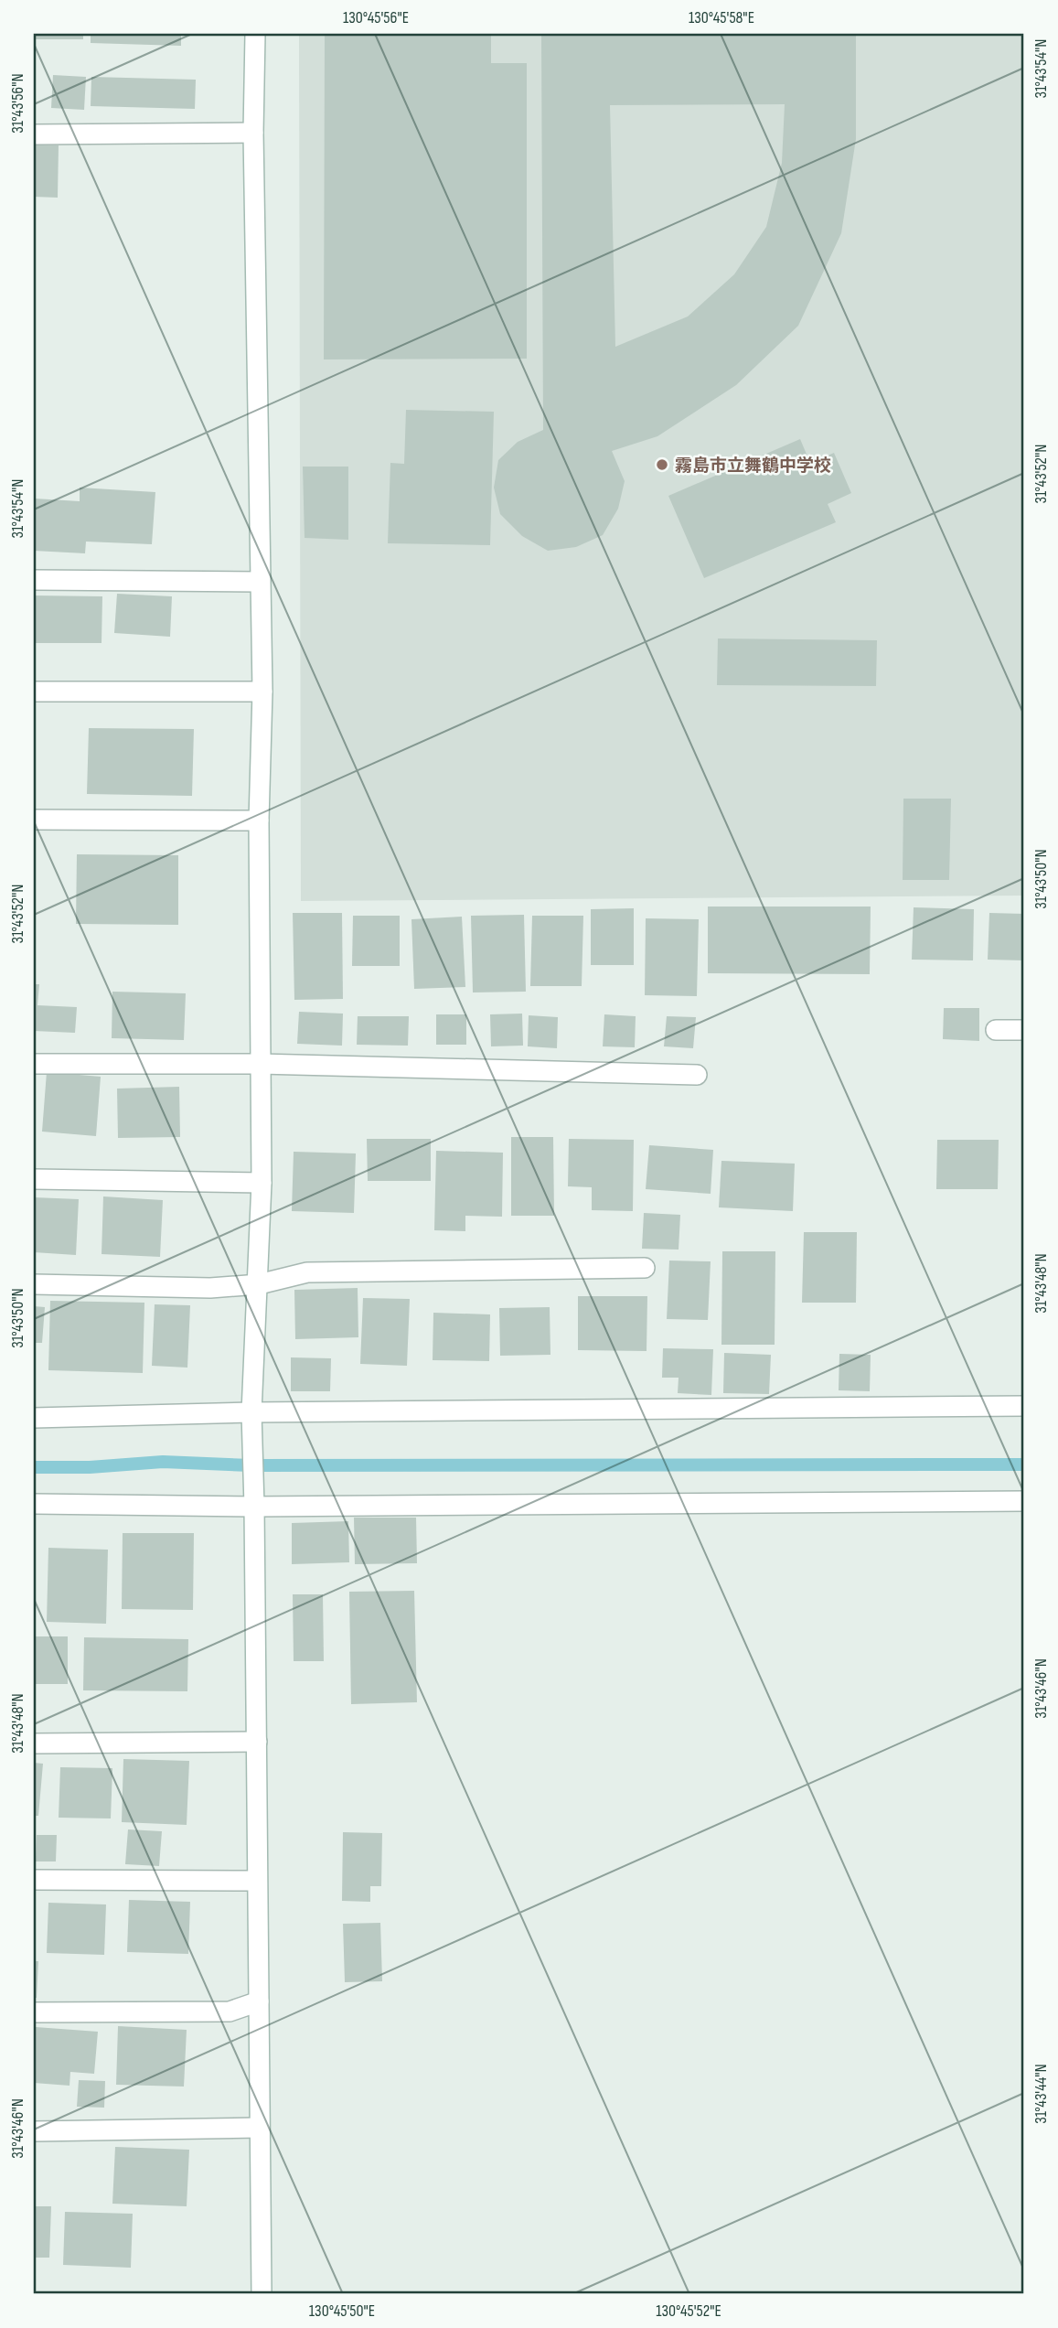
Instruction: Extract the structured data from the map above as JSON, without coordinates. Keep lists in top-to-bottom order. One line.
{"places":["霧島市立舞鶴中学校"],"coordinates":["130°45'56\"E","130°45'58\"E","31°43'54\"N","31°43'56\"N","31°43'52\"N","31°43'50\"N","31°43'48\"N","31°43'46\"N","31°43'44\"N","130°45'50\"E","130°45'52\"E"]}
